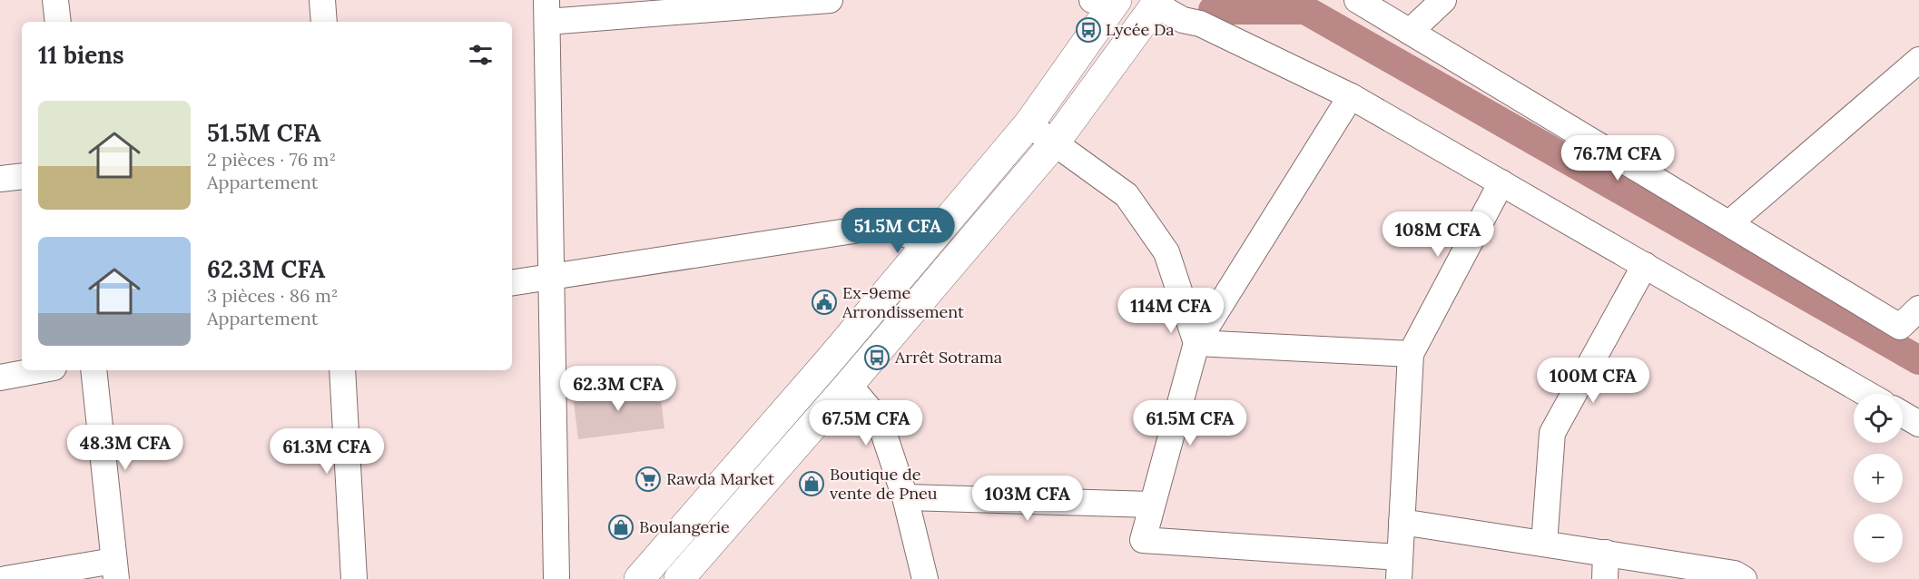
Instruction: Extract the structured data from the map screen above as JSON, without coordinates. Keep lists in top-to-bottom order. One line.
{"places":{"bus stop":["Lycée Da","Arrêt Sotrama"],"public building":["Ex-9eme Arrondissement"],"supermarket":["Rawda Market"],"shop":["Boutique de vente de Pneu","Boulangerie"]},"page":{"heading":"11 biens","list":[{"name":"51.5M CFA","note":"2 pièces · 76 m² · Appartement"},{"name":"62.3M CFA","note":"3 pièces · 86 m² · Appartement"}],"price":["76.7M CFA","51.5M CFA","108M CFA","114M CFA","100M CFA","62.3M CFA","67.5M CFA","61.5M CFA","48.3M CFA","61.3M CFA","103M CFA"],"map_buttons":["+","−"]}}
